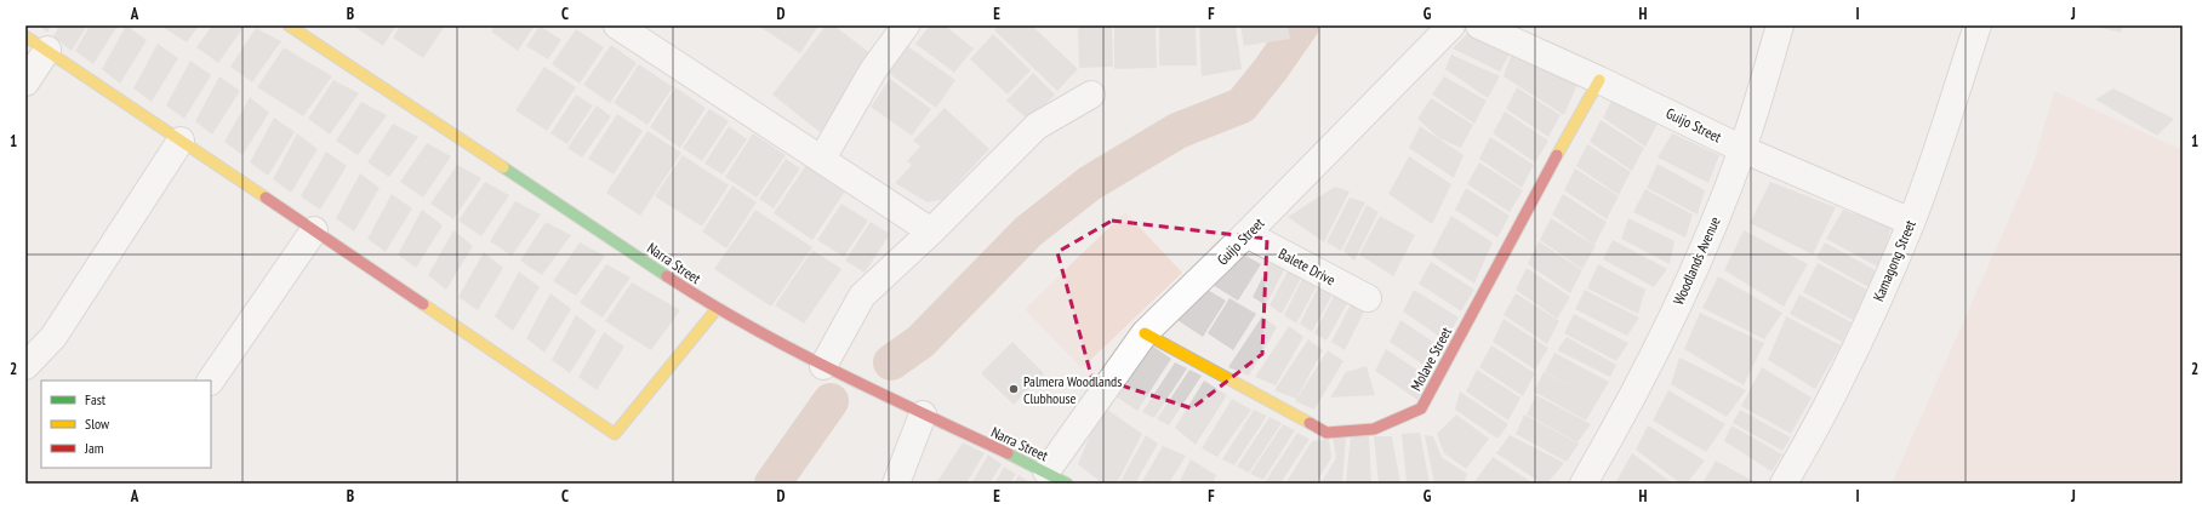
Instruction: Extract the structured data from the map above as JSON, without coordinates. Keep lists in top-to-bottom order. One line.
{"streets":{"street":["Guijo Street","Woodlands Avenue","Kamagong Street","Narra Street","Balete Drive","Molave Street"]},"crossings":[["Guijo Street","Woodlands Avenue"],["Guijo Street","Kamagong Street"],["Guijo Street","Narra Street"],["Guijo Street","Balete Drive"],["Guijo Street","Molave Street"]],"places":["Palmera Woodlands Clubhouse"],"legend":["Fast","Slow","Jam"],"grid":{"columns":["A","B","C","D","E","F","G","H","I","J"],"rows":["1","2"]}}
